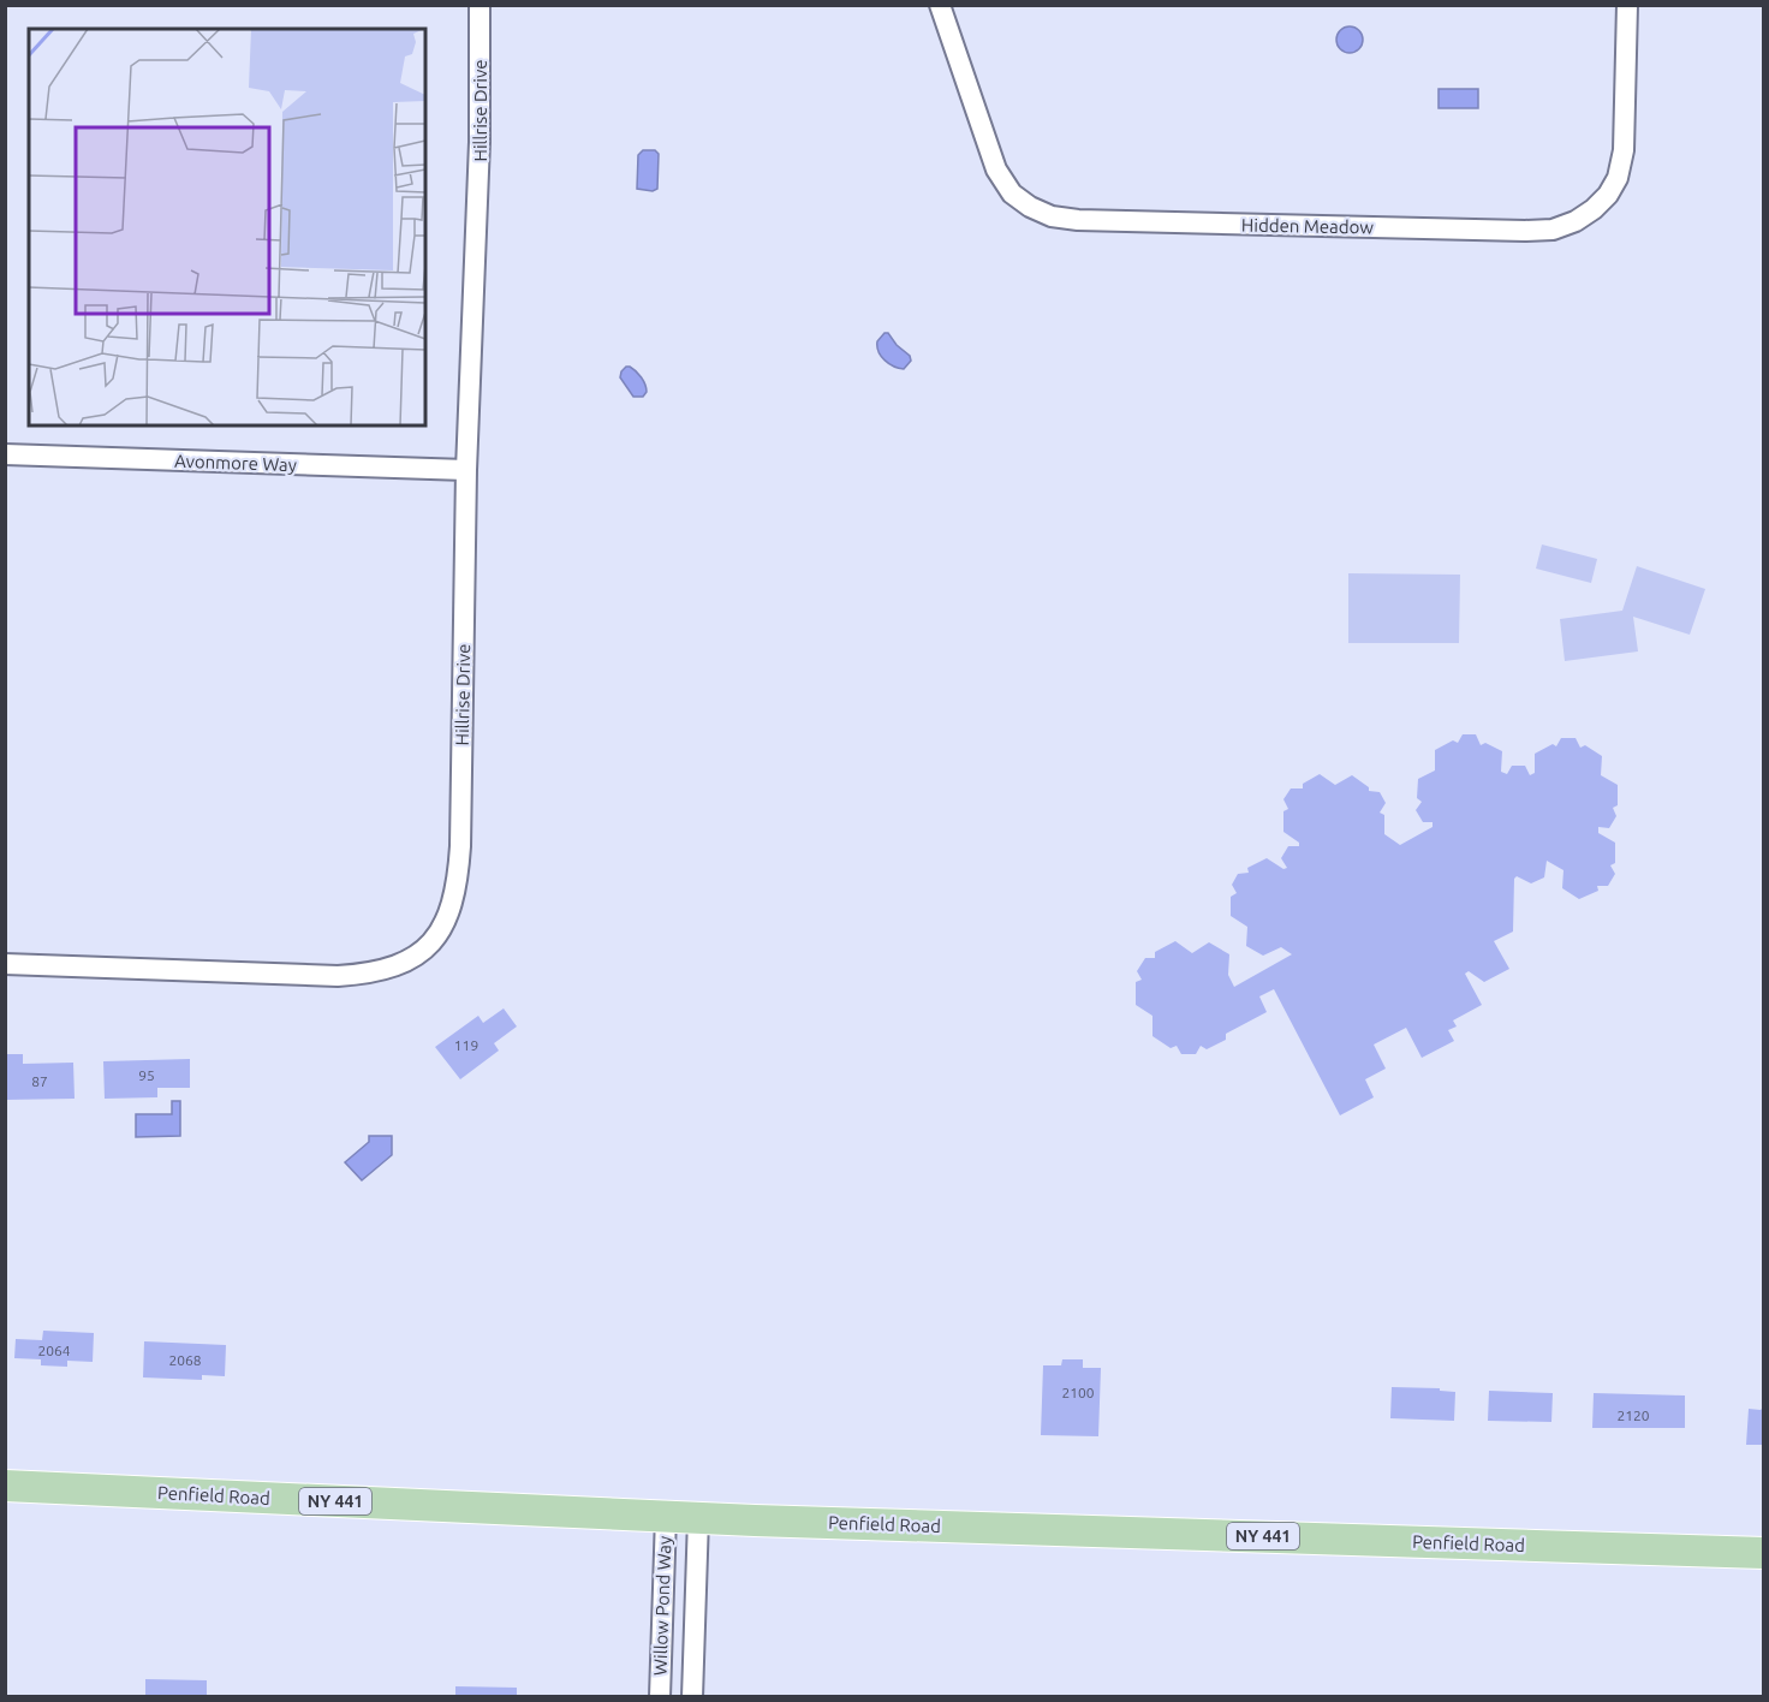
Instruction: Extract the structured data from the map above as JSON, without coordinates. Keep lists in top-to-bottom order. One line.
{"streets":{"main road":["Penfield Road","NY 441"],"street":["Hillrise Drive","Hidden Meadow","Avonmore Way","Willow Pond Way"]},"crossings":[["Hillrise Drive","Avonmore Way"],["Penfield Road","Willow Pond Way"]],"house_numbers":["119","95","87","2064","2068","2100","2120"]}
